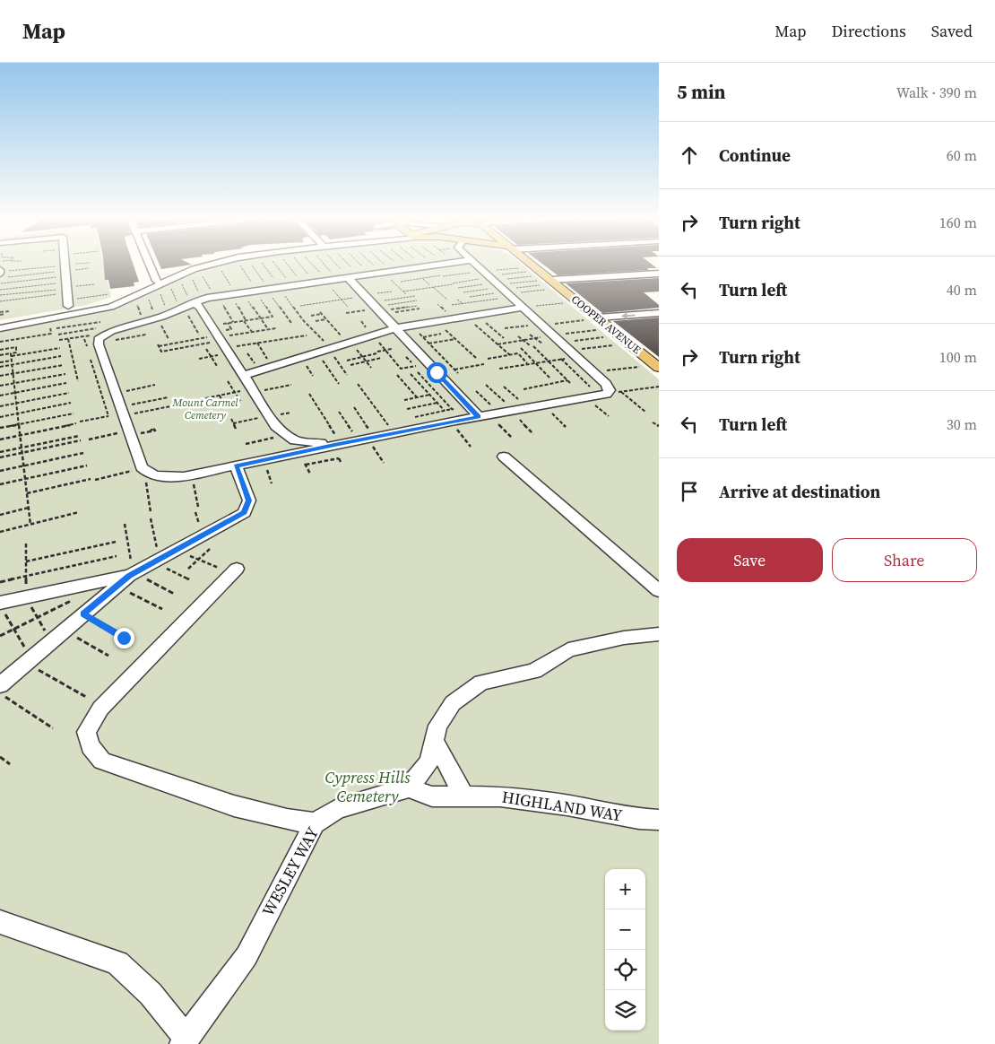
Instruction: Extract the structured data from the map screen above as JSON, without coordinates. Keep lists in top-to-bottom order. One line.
{"streets":{"main road":["COOPER AVENUE"],"street":["WESLEY WAY"],"lane":["HIGHLAND WAY"]},"crossings":[["HIGHLAND WAY","WESLEY WAY"]],"parks":["Mount Carmel Cemetery","Cypress Hills Cemetery"],"page":{"header":"Map","nav":["Map","Directions","Saved"],"heading":["5 min","Walk · 390 m"],"list":[["Continue","60 m"],["Turn right","160 m"],["Turn left","40 m"],["Turn right","100 m"],["Turn left","30 m"],"Arrive at destination"],"buttons":["Save","Share"],"map_buttons":["+","−"]}}
